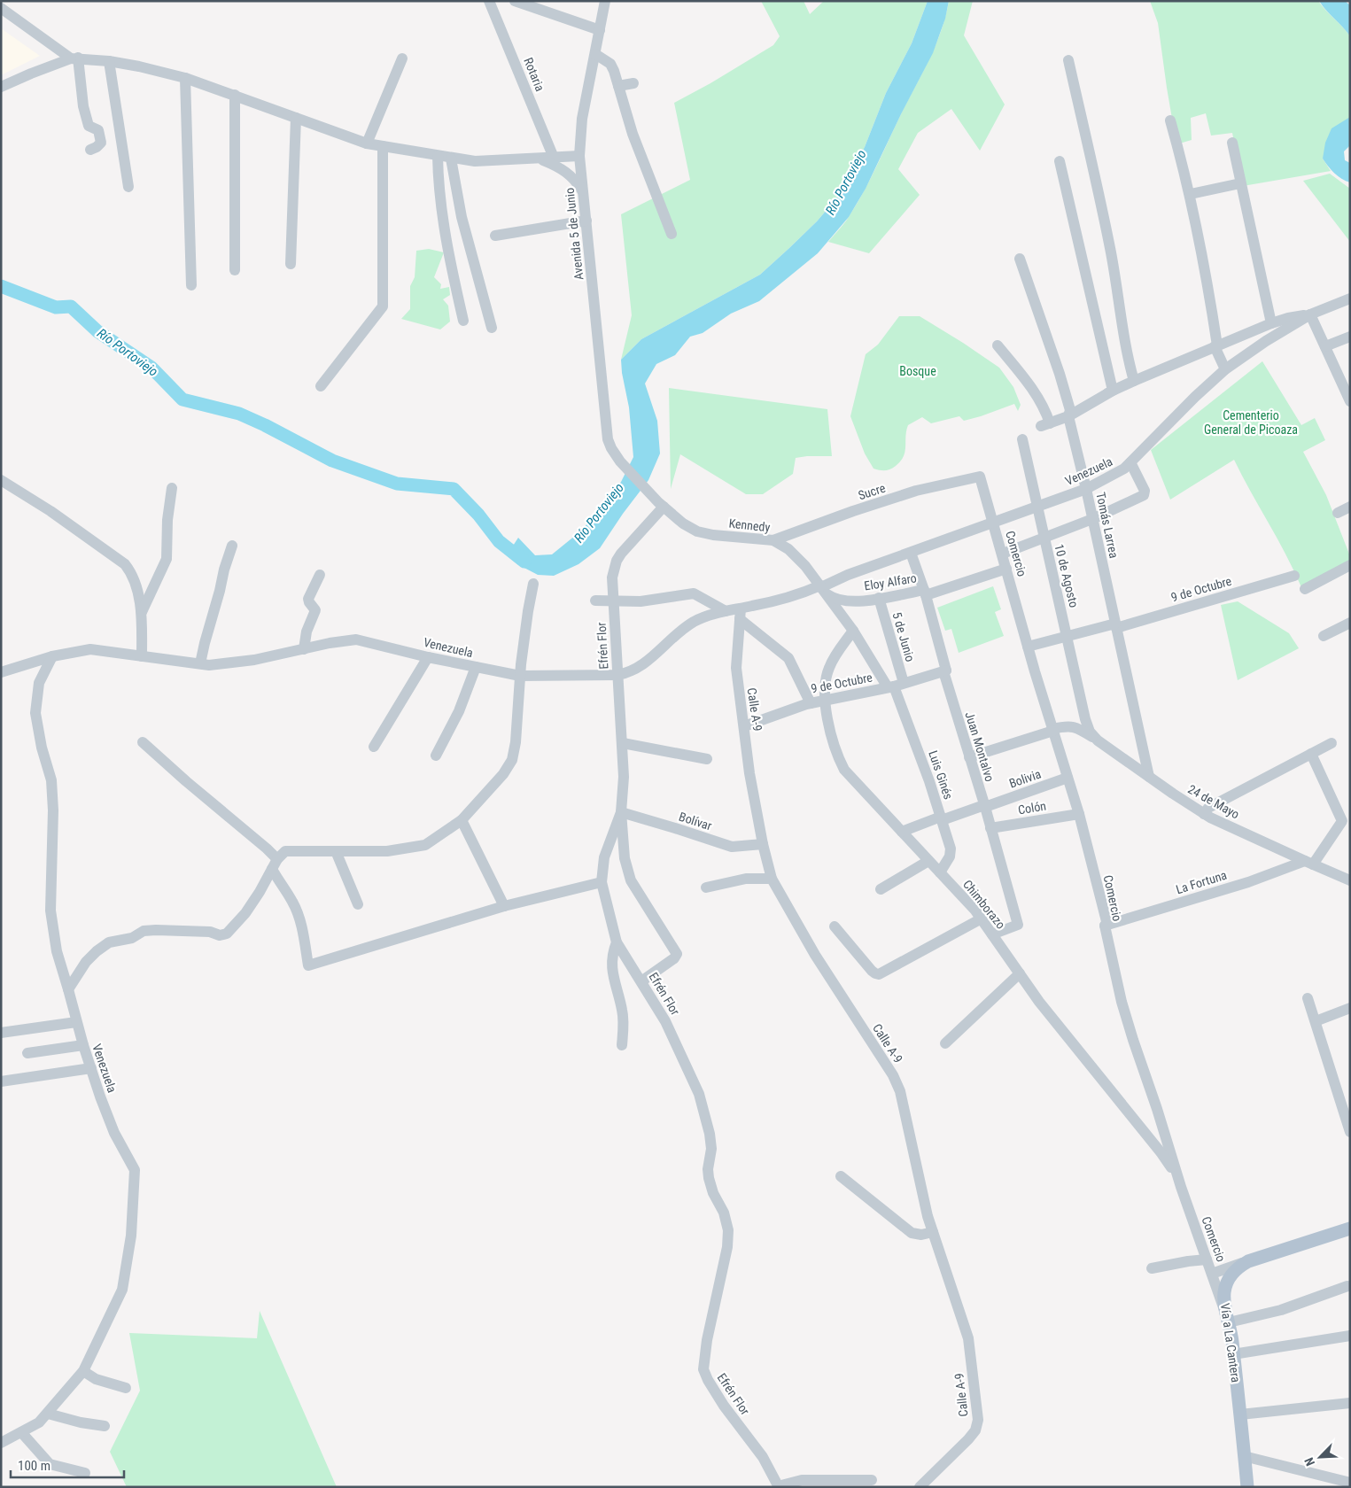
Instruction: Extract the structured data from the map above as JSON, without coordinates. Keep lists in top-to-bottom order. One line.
{"streets":{"main road":["Vía a La Cantera"],"street":["Rotaria","Avenida 5 de Junio","Venezuela","Sucre","Kennedy","Tomás Larrea","Comercio","10 de Agosto","Eloy Alfaro","9 de Octubre","5 de Junio","Efrén Flor","Calle A-9","Juan Montalvo","Luis Ginés","Bolivia","24 de Mayo","Colón","Bolívar","La Fortuna","Chimborazo"]},"crossings":[["Avenida 5 de Junio","Kennedy"],["Avenida 5 de Junio","Efrén Flor"],["Venezuela","Kennedy"],["Venezuela","Tomás Larrea"],["Venezuela","Comercio"],["Venezuela","10 de Agosto"],["Venezuela","Eloy Alfaro"],["Venezuela","Efrén Flor"],["Venezuela","Calle A-9"],["Venezuela","Juan Montalvo"],["Venezuela","Luis Ginés"],["Sucre","Kennedy"],["Sucre","Comercio"],["Kennedy","Eloy Alfaro"],["Kennedy","Efrén Flor"],["Kennedy","Luis Ginés"],["Tomás Larrea","9 de Octubre"],["Tomás Larrea","24 de Mayo"],["Comercio","Eloy Alfaro"],["Comercio","9 de Octubre"],["Comercio","Bolivia"],["Comercio","Colón"],["Comercio","La Fortuna"],["Comercio","Chimborazo"],["Comercio","Vía a La Cantera"],["10 de Agosto","9 de Octubre"],["10 de Agosto","24 de Mayo"],["Eloy Alfaro","5 de Junio"],["Eloy Alfaro","Juan Montalvo"],["Eloy Alfaro","Luis Ginés"],["9 de Octubre","5 de Junio"],["9 de Octubre","Calle A-9"],["9 de Octubre","Juan Montalvo"],["9 de Octubre","Luis Ginés"],["9 de Octubre","Chimborazo"],["5 de Junio","Luis Ginés"],["Efrén Flor","Bolívar"],["Calle A-9","Bolívar"],["Juan Montalvo","Bolivia"],["Juan Montalvo","Colón"],["Juan Montalvo","Chimborazo"],["Luis Ginés","Bolivia"],["Luis Ginés","Chimborazo"],["Bolivia","Chimborazo"],["24 de Mayo","La Fortuna"]],"water":["Río Portoviejo"],"parks":["Bosque","Cementerio General de Picoaza"],"scale_bar":"100 m","north":"bottom left"}
